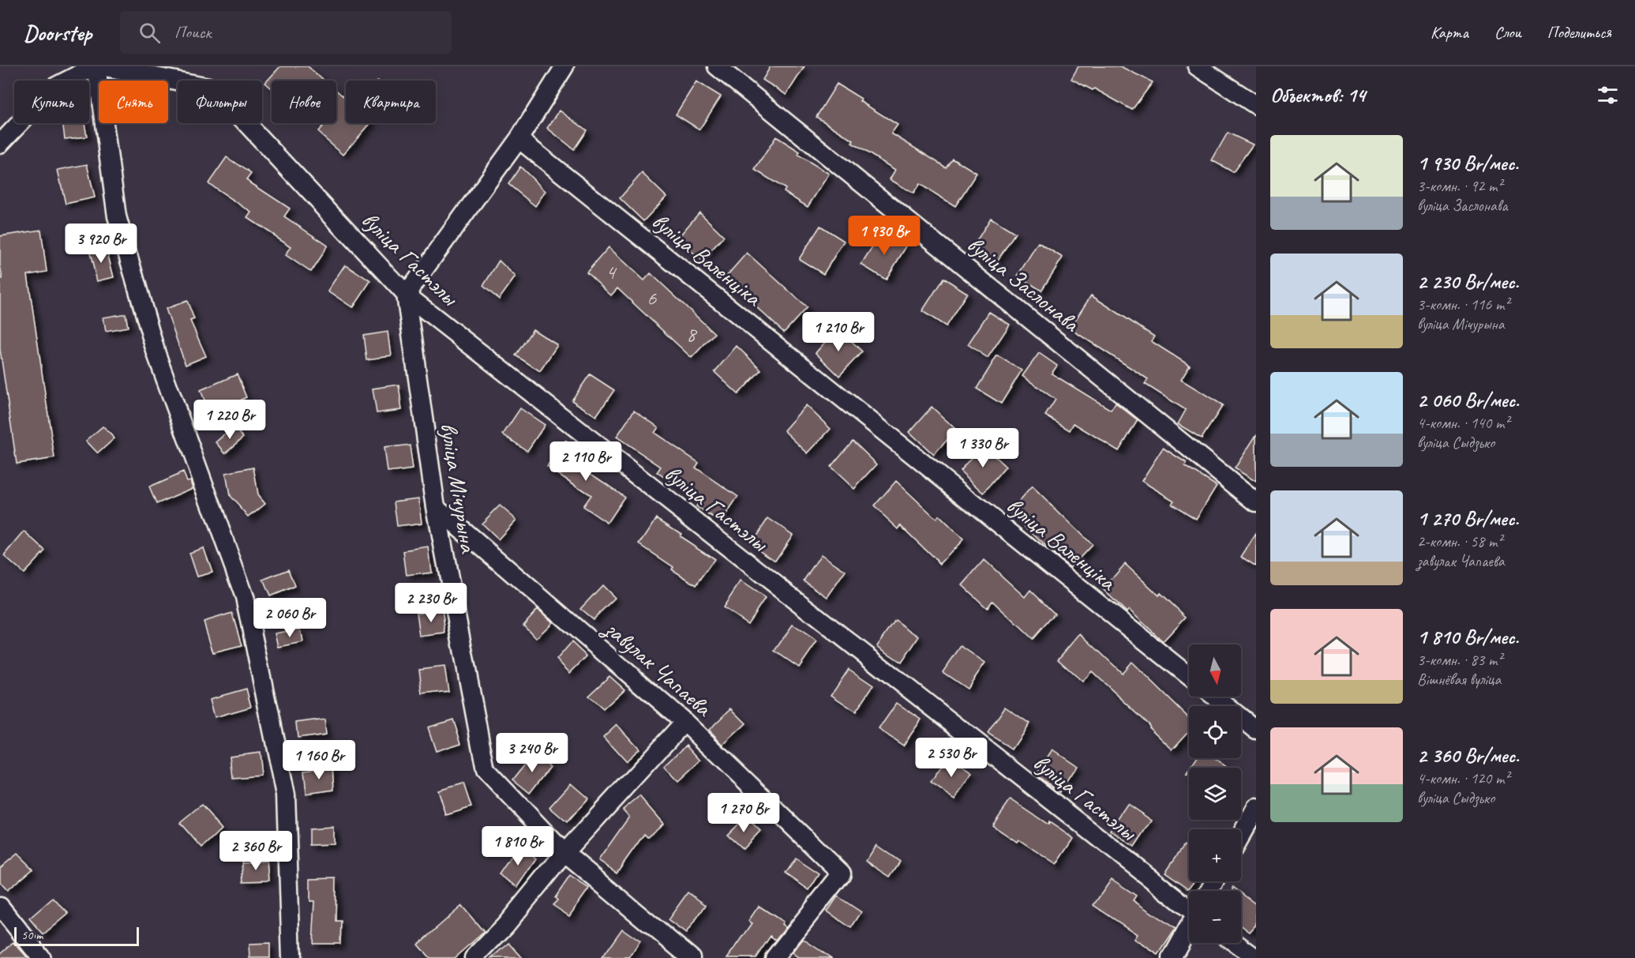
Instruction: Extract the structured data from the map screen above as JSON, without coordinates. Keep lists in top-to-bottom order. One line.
{"streets":{"street":["вуліца Гастэлы","вуліца Валенціка","вуліца Заслонава","вуліца Мічурына","завулак Чапаева"]},"crossings":[["вуліца Гастэлы","вуліца Мічурына"],["вуліца Мічурына","завулак Чапаева"]],"house_numbers":["4","6","8"],"scale_bar":"50 m","north":"bottom","page":{"header":"Doorstep","search":"Поиск","nav":["Карта","Слои","Поделиться"],"heading":"Объектов: 14","chip":["Купить","Снять","Фильтры","Новое","Квартира"],"list":[{"name":"1 930 Br/мес.","note":"3-комн. · 92 m² · вуліца Заслонава"},{"name":"2 230 Br/мес.","note":"3-комн. · 116 m² · вуліца Мічурына"},{"name":"2 060 Br/мес.","note":"4-комн. · 140 m² · вуліца Сыдзько"},{"name":"1 270 Br/мес.","note":"2-комн. · 58 m² · завулак Чапаева"},{"name":"1 810 Br/мес.","note":"3-комн. · 83 m² · Вішнёвая вуліца"},{"name":"2 360 Br/мес.","note":"4-комн. · 120 m² · вуліца Сыдзько"}],"price":["1 930 Br","3 920 Br","1 210 Br","1 220 Br","1 330 Br","2 110 Br","2 230 Br","2 060 Br","3 240 Br","2 530 Br","1 160 Br","1 270 Br","1 810 Br","2 360 Br"],"map_buttons":["+","−"],"scale":"50 m"}}
